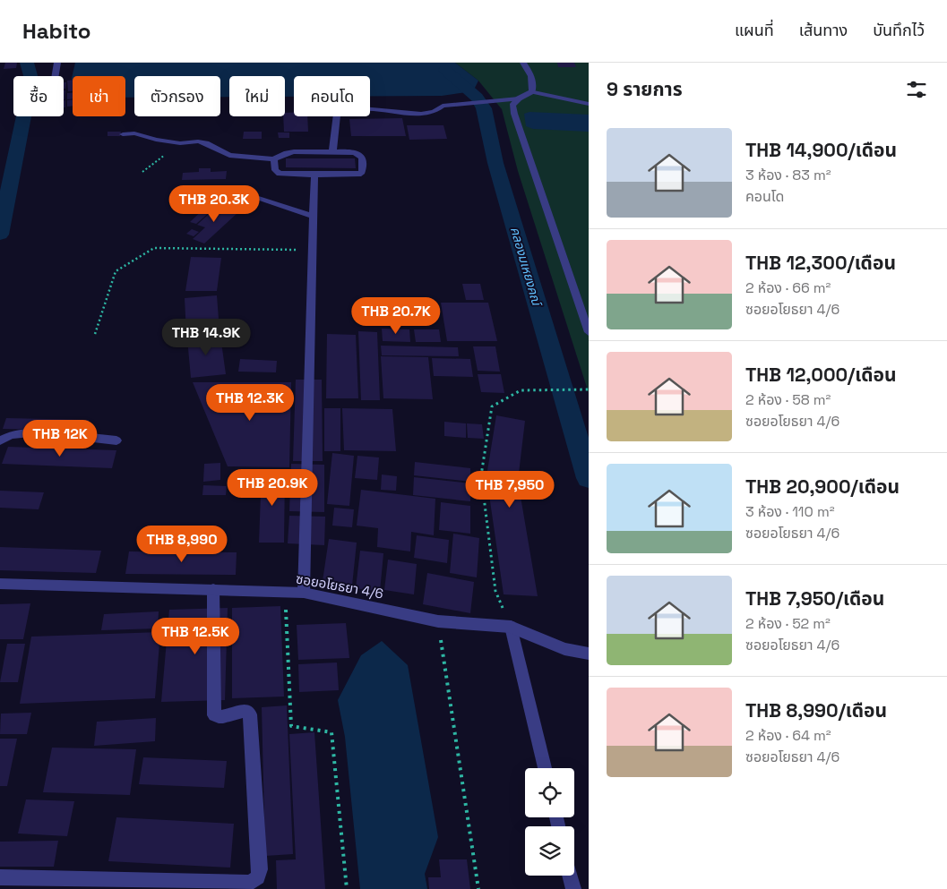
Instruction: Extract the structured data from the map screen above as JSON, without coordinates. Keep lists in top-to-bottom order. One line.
{"streets":{"street":["ซอยอโยธยา 4/6"]},"water":["คลองมเหยงคณ์"],"page":{"header":"Habito","nav":["แผนที่","เส้นทาง","บันทึกไว้"],"heading":"9 รายการ","chip":["ซื้อ","เช่า","ตัวกรอง","ใหม่","คอนโด"],"list":[{"name":"THB 14,900/เดือน","note":"3 ห้อง · 83 m² · คอนโด"},{"name":"THB 12,300/เดือน","note":"2 ห้อง · 66 m² · ซอยอโยธยา 4/6"},{"name":"THB 12,000/เดือน","note":"2 ห้อง · 58 m² · ซอยอโยธยา 4/6"},{"name":"THB 20,900/เดือน","note":"3 ห้อง · 110 m² · ซอยอโยธยา 4/6"},{"name":"THB 7,950/เดือน","note":"2 ห้อง · 52 m² · ซอยอโยธยา 4/6"},{"name":"THB 8,990/เดือน","note":"2 ห้อง · 64 m² · ซอยอโยธยา 4/6"}],"price":["THB 20.3K","THB 20.7K","THB 14.9K","THB 12.3K","THB 12K","THB 20.9K","THB 7,950","THB 8,990","THB 12.5K"]}}
